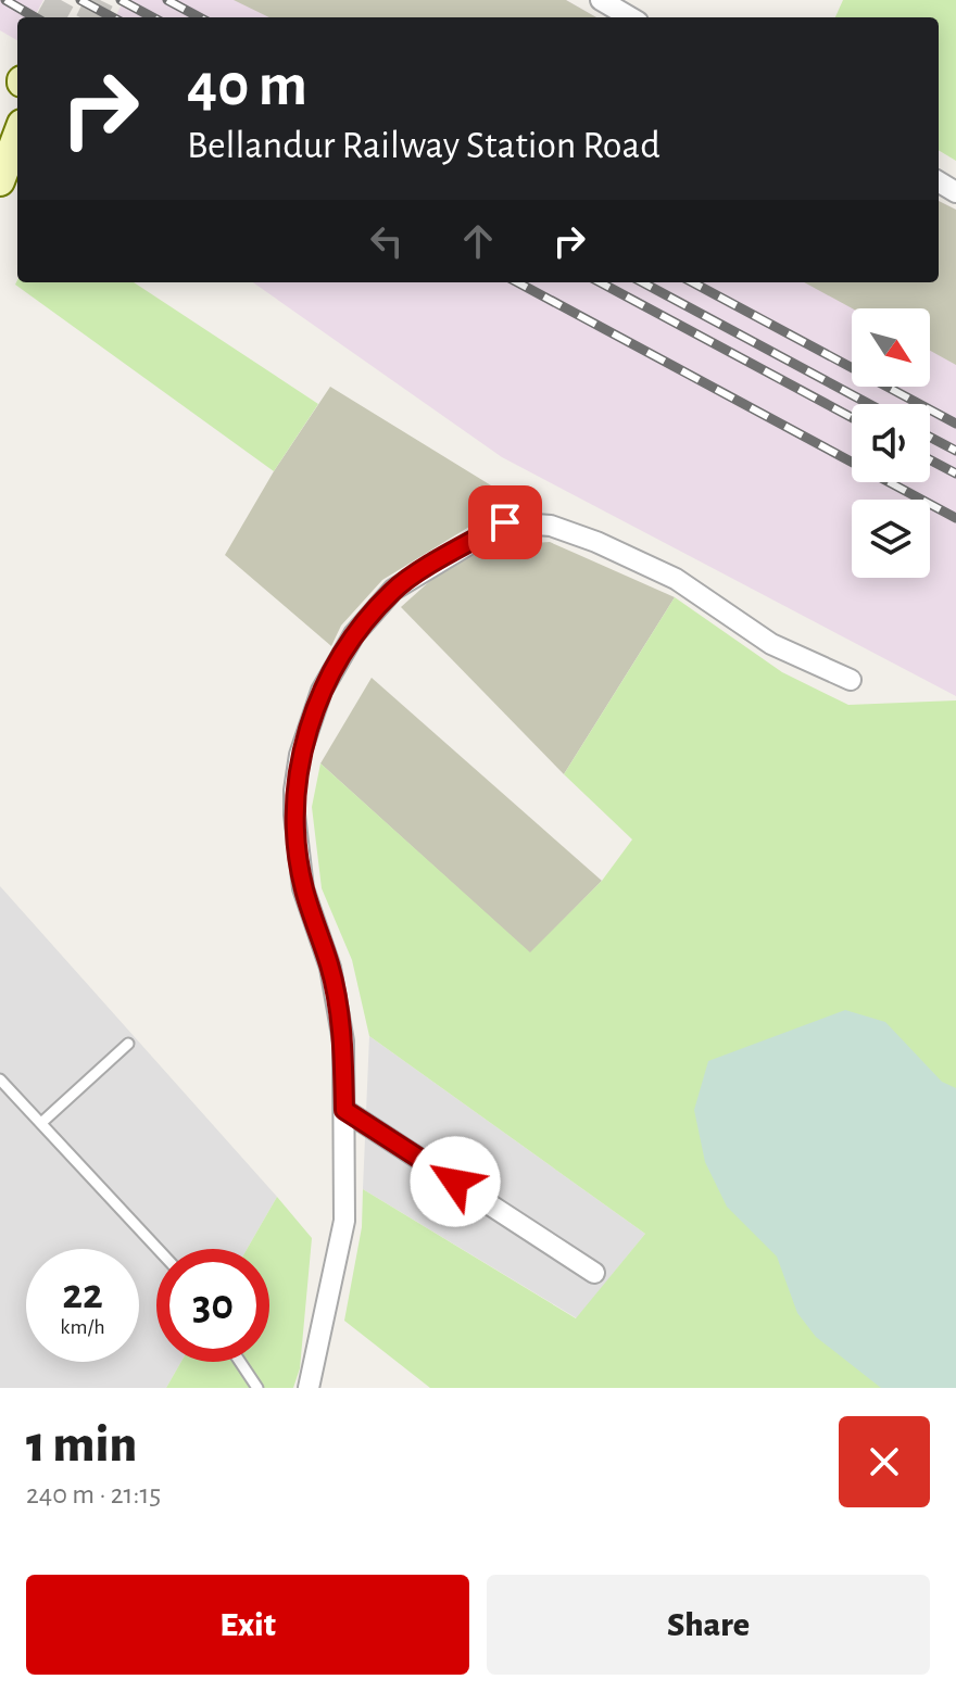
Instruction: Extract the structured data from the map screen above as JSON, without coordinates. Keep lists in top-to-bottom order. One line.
{"north":"bottom right","page":{"turn":["40 m","Bellandur Railway Station Road"],"speed":"22 km/h","limit":"30","heading":["1 min","240 m · 21:15"],"buttons":["Exit","Share"]}}
